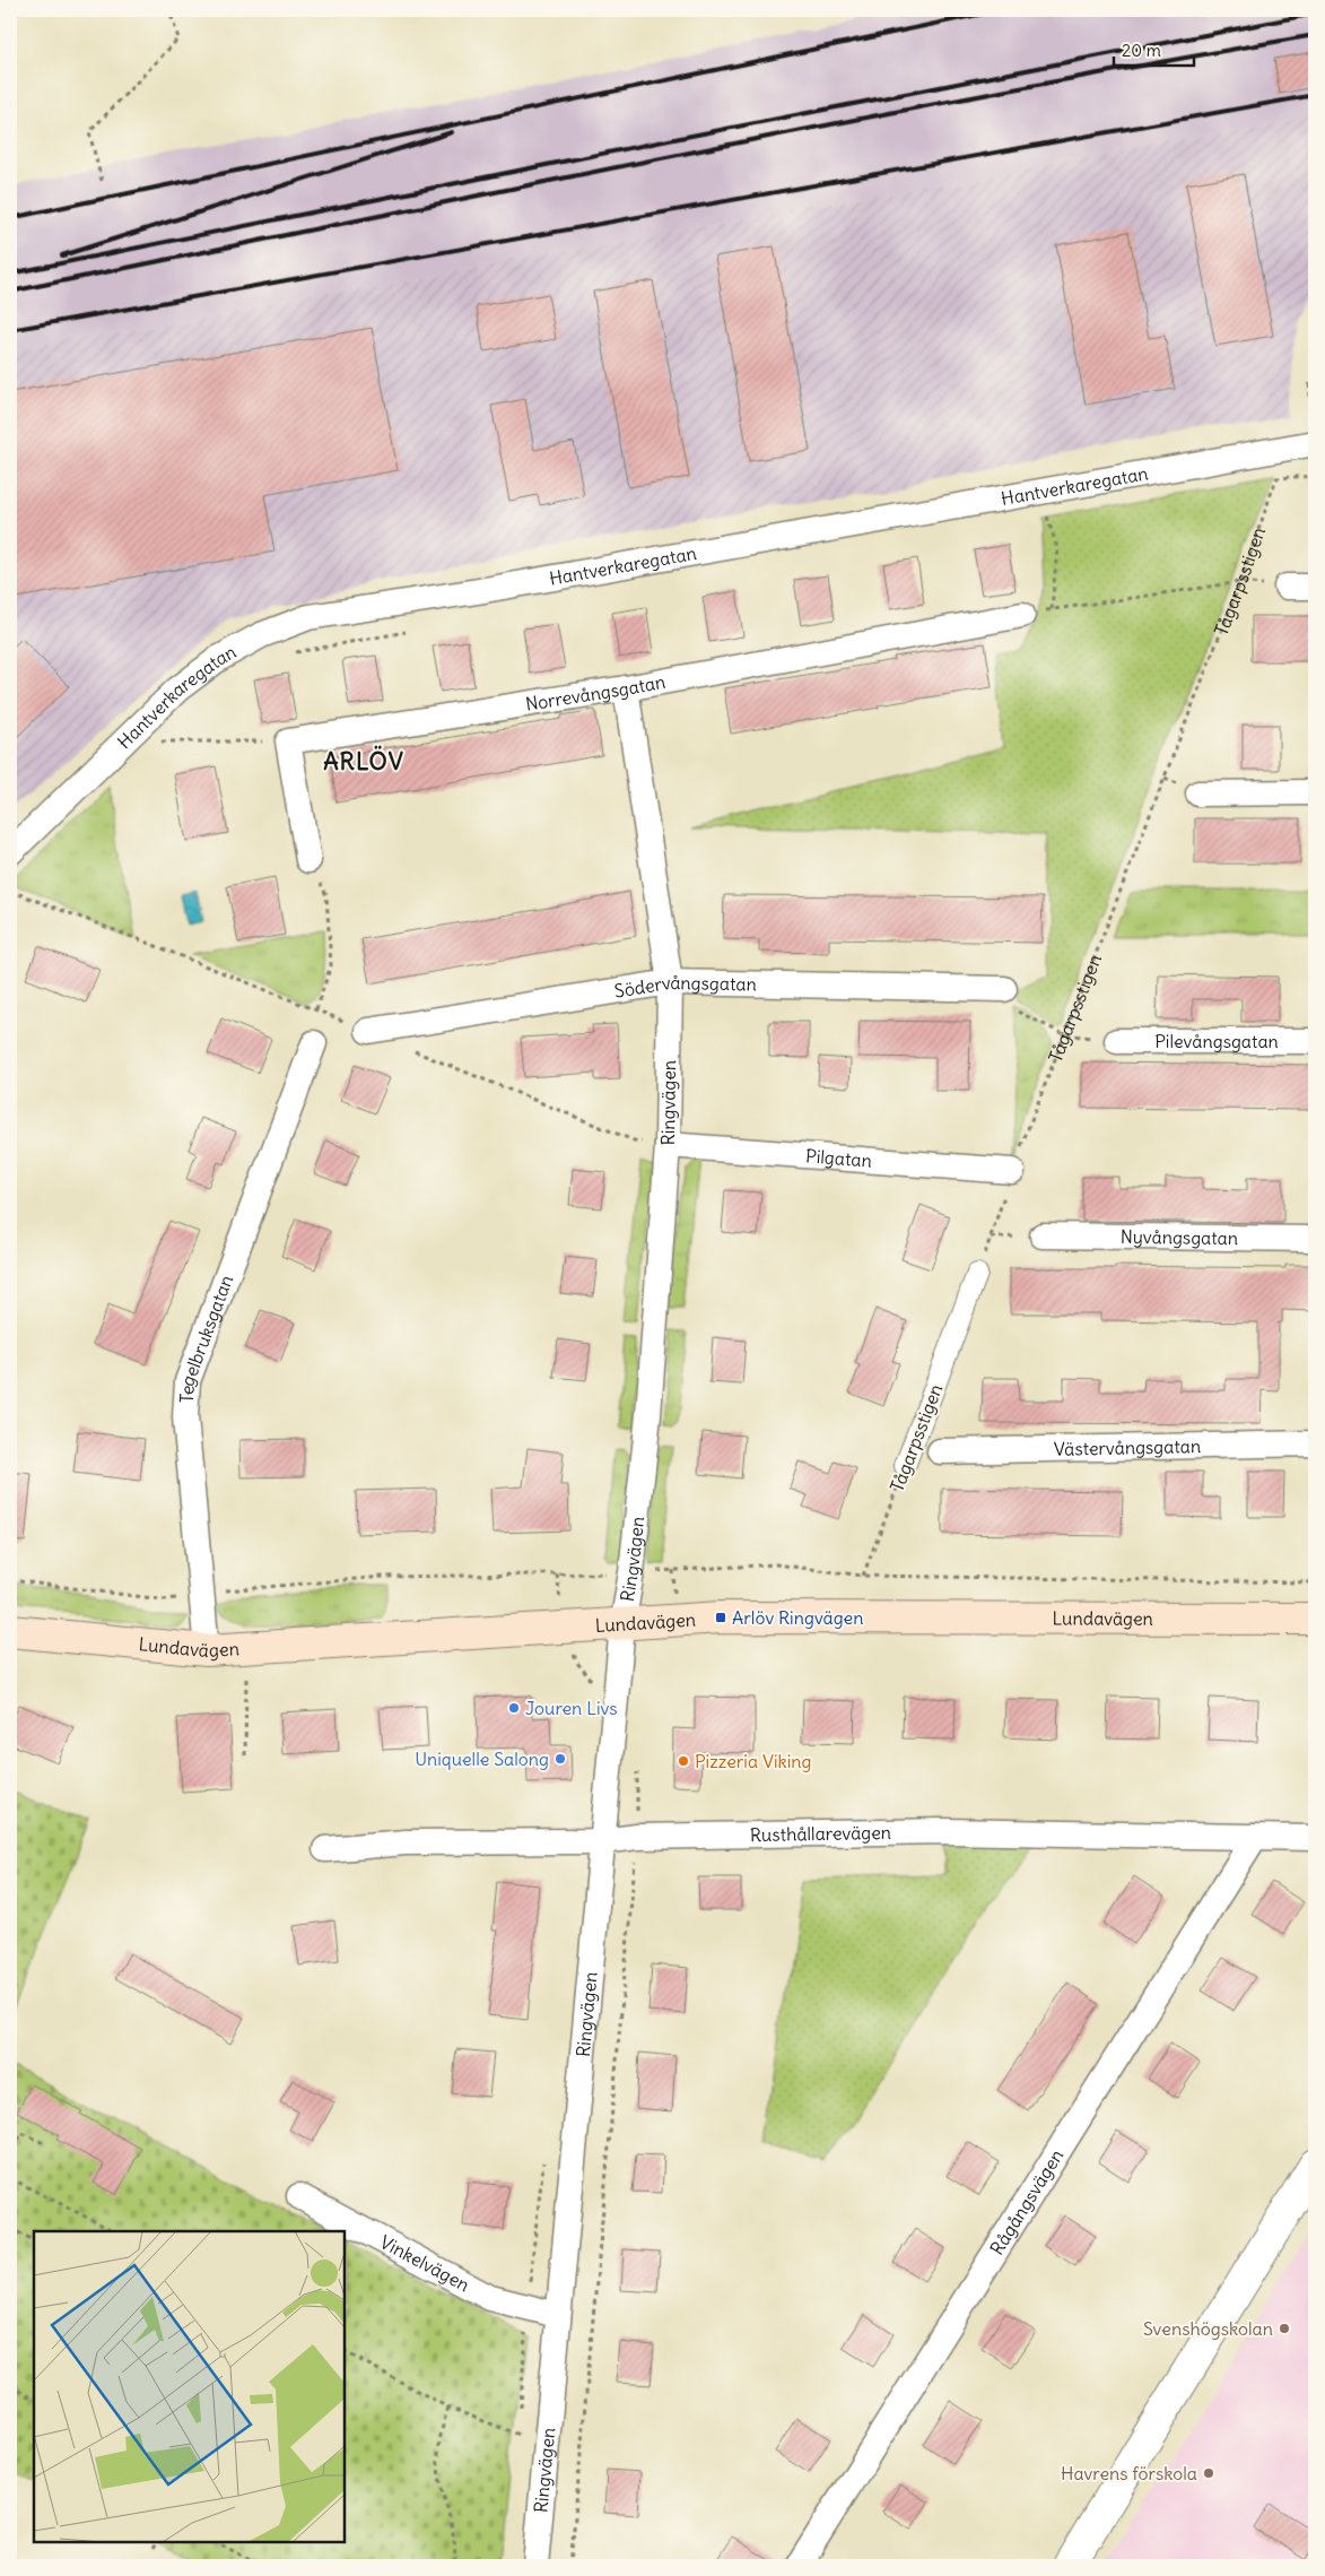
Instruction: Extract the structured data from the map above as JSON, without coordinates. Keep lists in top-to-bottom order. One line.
{"streets":{"main road":["Lundavägen"],"street":["Hantverkaregatan","Tågarpsstigen","Norrevångsgatan","Södervångsgatan","Pilevångsgatan","Ringvägen","Pilgatan","Nyvångsgatan","Tegelbruksgatan","Västervångsgatan","Rusthållarevägen","Rågångsvägen","Vinkelvägen"]},"crossings":[["Tågarpsstigen","Pilgatan"],["Norrevångsgatan","Ringvägen"],["Södervångsgatan","Ringvägen"],["Ringvägen","Pilgatan"],["Ringvägen","Lundavägen"],["Ringvägen","Rusthållarevägen"],["Ringvägen","Vinkelvägen"],["Tegelbruksgatan","Lundavägen"],["Rusthållarevägen","Rågångsvägen"]],"districts":["ARLÖV"],"places":{"transit":["Arlöv Ringvägen"],"other":["Jouren Livs","Uniquelle Salong","Pizzeria Viking","Svenshögskolan","Havrens förskola"]},"scale_bar":"20 m"}
